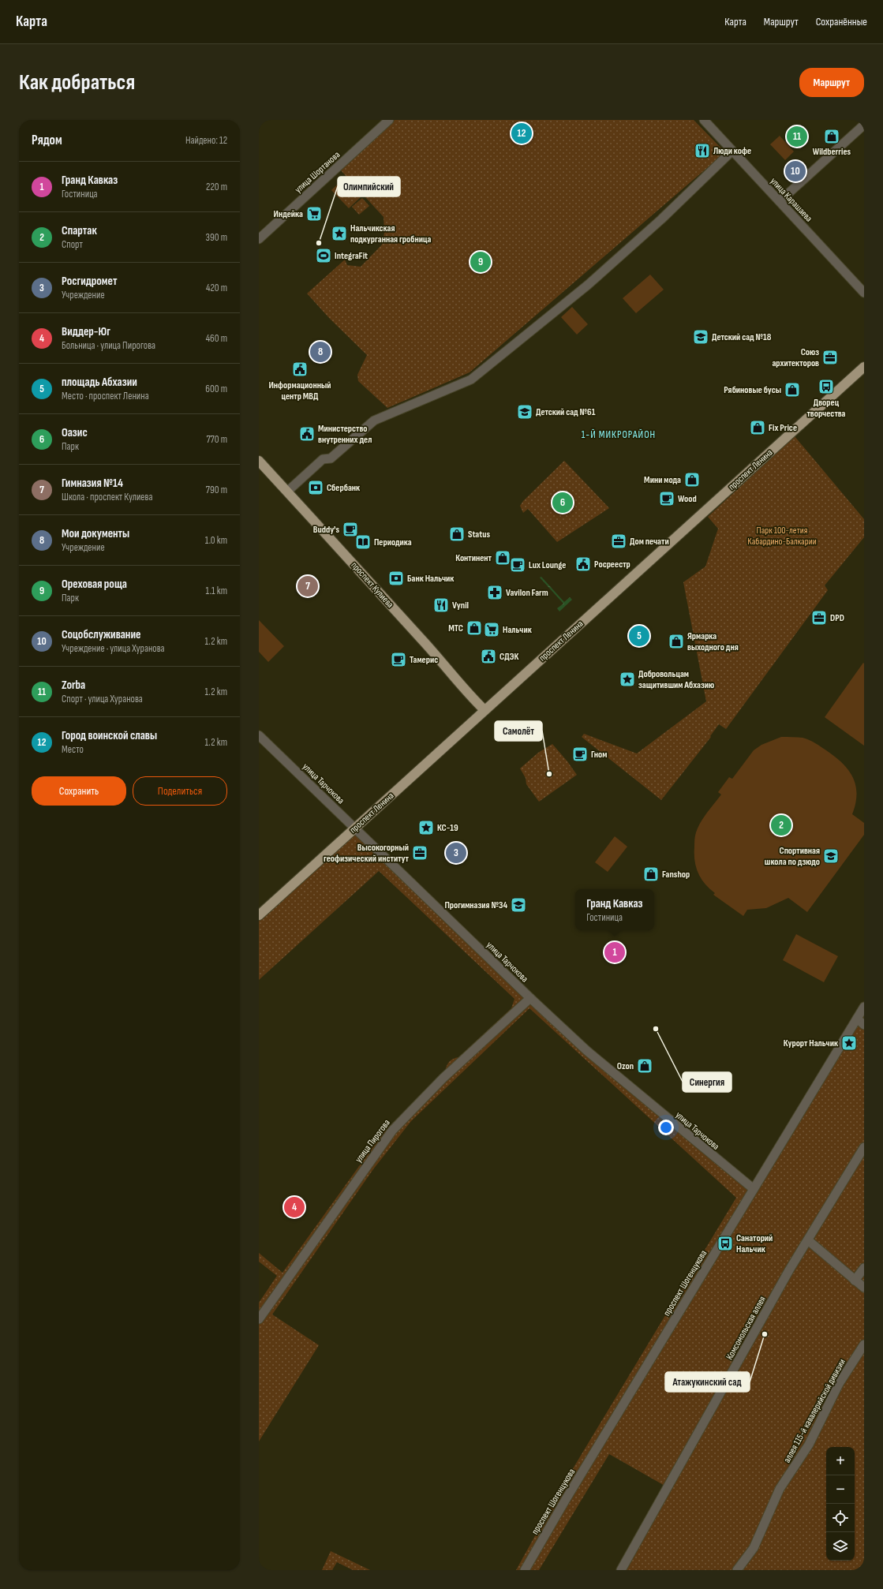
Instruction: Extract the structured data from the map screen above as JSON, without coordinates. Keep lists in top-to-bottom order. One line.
{"streets":{"main road":["проспект Ленина","проспект Кулиева"],"street":["улица Шортанова","улица Карашаева","улица Тарчокова","улица Пирогова","проспект Шогенцукова","Комсомольская аллея","аллея 115-й кавалерийской дивизии"]},"crossings":[["проспект Ленина","проспект Кулиева"],["проспект Ленина","улица Тарчокова"],["улица Тарчокова","улица Пирогова"],["улица Тарчокова","проспект Шогенцукова"]],"districts":["1-Й МИКРОРАЙОН"],"parks":["Парк 100-летия Кабардино-Балкарии"],"places":{"shop":["Wildberries","Рябиновые бусы","Fix Price","Мини мода","Status","Континент","МТС","Ярмарка выходного дня","Fanshop","Ozon"],"restaurant":["Люди кофе","Vynil"],"supermarket":["Индейка","Нальчик"],"place":["Нальчикская подкурганная гробница","Добровольцам защитившим Абхазию","КС-19","Курорт Нальчик"],"other":["Олимпийский","Самолёт","Синергия","Атажукинский сад"],"sports":["IntegraFit"],"school or university":["Детский сад №18","Детский сад №61","Спортивная школа по дзюдо","Прогимназия №34"],"office":["Союз архитекторов","Дом печати","DPD","Высокогорный геофизический институт"],"public building":["Информационный центр МВД","Министерство внутренних дел","Росреестр","СДЭК"],"bus stop":["Дворец творчества","Санаторий Нальчик"],"bank":["Сбербанк","Банк Нальчик"],"cafe":["Wood","Buddy's","Lux Lounge","Тамерис","Гном"],"library":["Периодика"],"pharmacy":["Vavilon Farm"]},"page":{"header":"Карта","nav":["Карта","Маршрут","Сохранённые"],"buttons":["Маршрут",["Сохранить","Поделиться"]],"title":"Как добраться","heading":["Рядом","Найдено: 12"],"pins":["12","11","10","9","8","6","7","5","2","3","1","4"],"list":[{"mark":"1","name":"Гранд Кавказ","note":"Гостиница","value":"220 m"},{"mark":"2","name":"Спартак","note":"Спорт","value":"390 m"},{"mark":"3","name":"Росгидромет","note":"Учреждение","value":"420 m"},{"mark":"4","name":"Виддер-Юг","note":"Больница · улица Пирогова","value":"460 m"},{"mark":"5","name":"площадь Абхазии","note":"Место · проспект Ленина","value":"600 m"},{"mark":"6","name":"Оазис","note":"Парк","value":"770 m"},{"mark":"7","name":"Гимназия №14","note":"Школа · проспект Кулиева","value":"790 m"},{"mark":"8","name":"Мои документы","note":"Учреждение","value":"1.0 km"},{"mark":"9","name":"Ореховая роща","note":"Парк","value":"1.1 km"},{"mark":"10","name":"Соцобслуживание","note":"Учреждение · улица Хуранова","value":"1.2 km"},{"mark":"11","name":"Zorba","note":"Спорт · улица Хуранова","value":"1.2 km"},{"mark":"12","name":"Город воинской славы","note":"Место","value":"1.2 km"}],"popup":["Гранд Кавказ","Гостиница"],"map_buttons":["+","−"]}}
